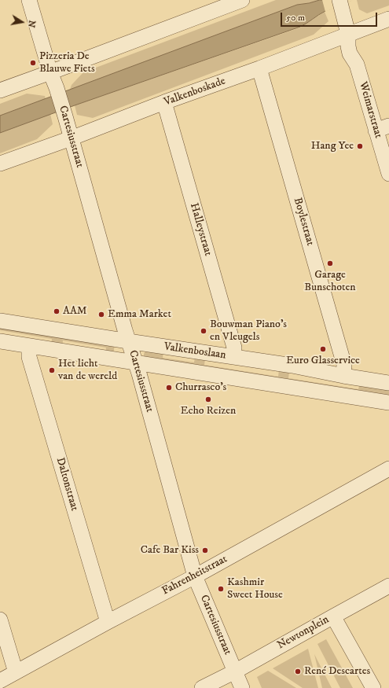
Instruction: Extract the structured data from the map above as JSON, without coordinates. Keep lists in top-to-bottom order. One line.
{"streets":{"street":["Valkenboskade","Weimarstraat","Cartesiusstraat","Boylestraat","Halleystraat","Valkenboslaan","Daltonstraat","Fahrenheitstraat","Newtonplein"]},"crossings":[["Valkenboskade","Weimarstraat"],["Valkenboskade","Cartesiusstraat"],["Valkenboskade","Boylestraat"],["Valkenboskade","Halleystraat"],["Cartesiusstraat","Valkenboslaan"],["Cartesiusstraat","Fahrenheitstraat"],["Cartesiusstraat","Newtonplein"],["Boylestraat","Valkenboslaan"],["Halleystraat","Valkenboslaan"],["Valkenboslaan","Daltonstraat"],["Daltonstraat","Fahrenheitstraat"]],"places":["Pizzeria De Blauwe Fiets","Hang Yee","Garage Bunschoten","AAM","Emma Market","Bouwman Piano's en Vleugels","Euro Glasservice","Het licht van de wereld","Churrasco's","Echo Reizen","Cafe Bar Kiss","Kashmir Sweet House","René Descartes"],"scale_bar":"50 m","north":"right"}
